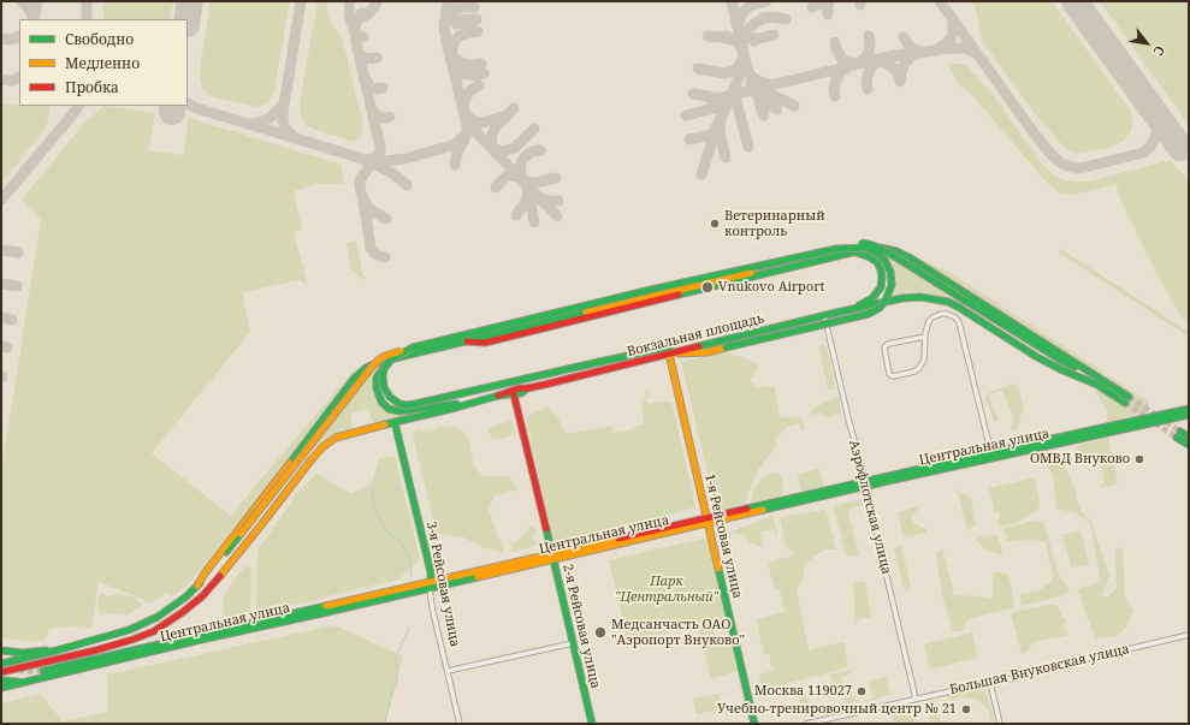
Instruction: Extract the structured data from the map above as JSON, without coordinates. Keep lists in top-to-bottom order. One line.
{"streets":{"main road":["Вокзальная площадь","Центральная улица","1-я Рейсовая улица","3-я Рейсовая улица","2-я Рейсовая улица"],"street":["Аэрофлотская улица","Большая Внуковская улица"]},"crossings":[["Вокзальная площадь","Аэрофлотская улица"],["Вокзальная площадь","1-я Рейсовая улица"],["Вокзальная площадь","3-я Рейсовая улица"],["Вокзальная площадь","2-я Рейсовая улица"],["Центральная улица","Аэрофлотская улица"],["Центральная улица","1-я Рейсовая улица"],["Центральная улица","3-я Рейсовая улица"],["Центральная улица","2-я Рейсовая улица"],["Аэрофлотская улица","Большая Внуковская улица"]],"parks":["Парк \"Центральный\""],"places":["Ветеринарный контроль","Vnukovo Airport","ОМВД Внуково","Медсанчасть ОАО \"Аэропорт Внуково\"","Москва 119027","Учебно-тренировочный центр № 21"],"legend":["Свободно","Медленно","Пробка"],"north":"bottom right"}
